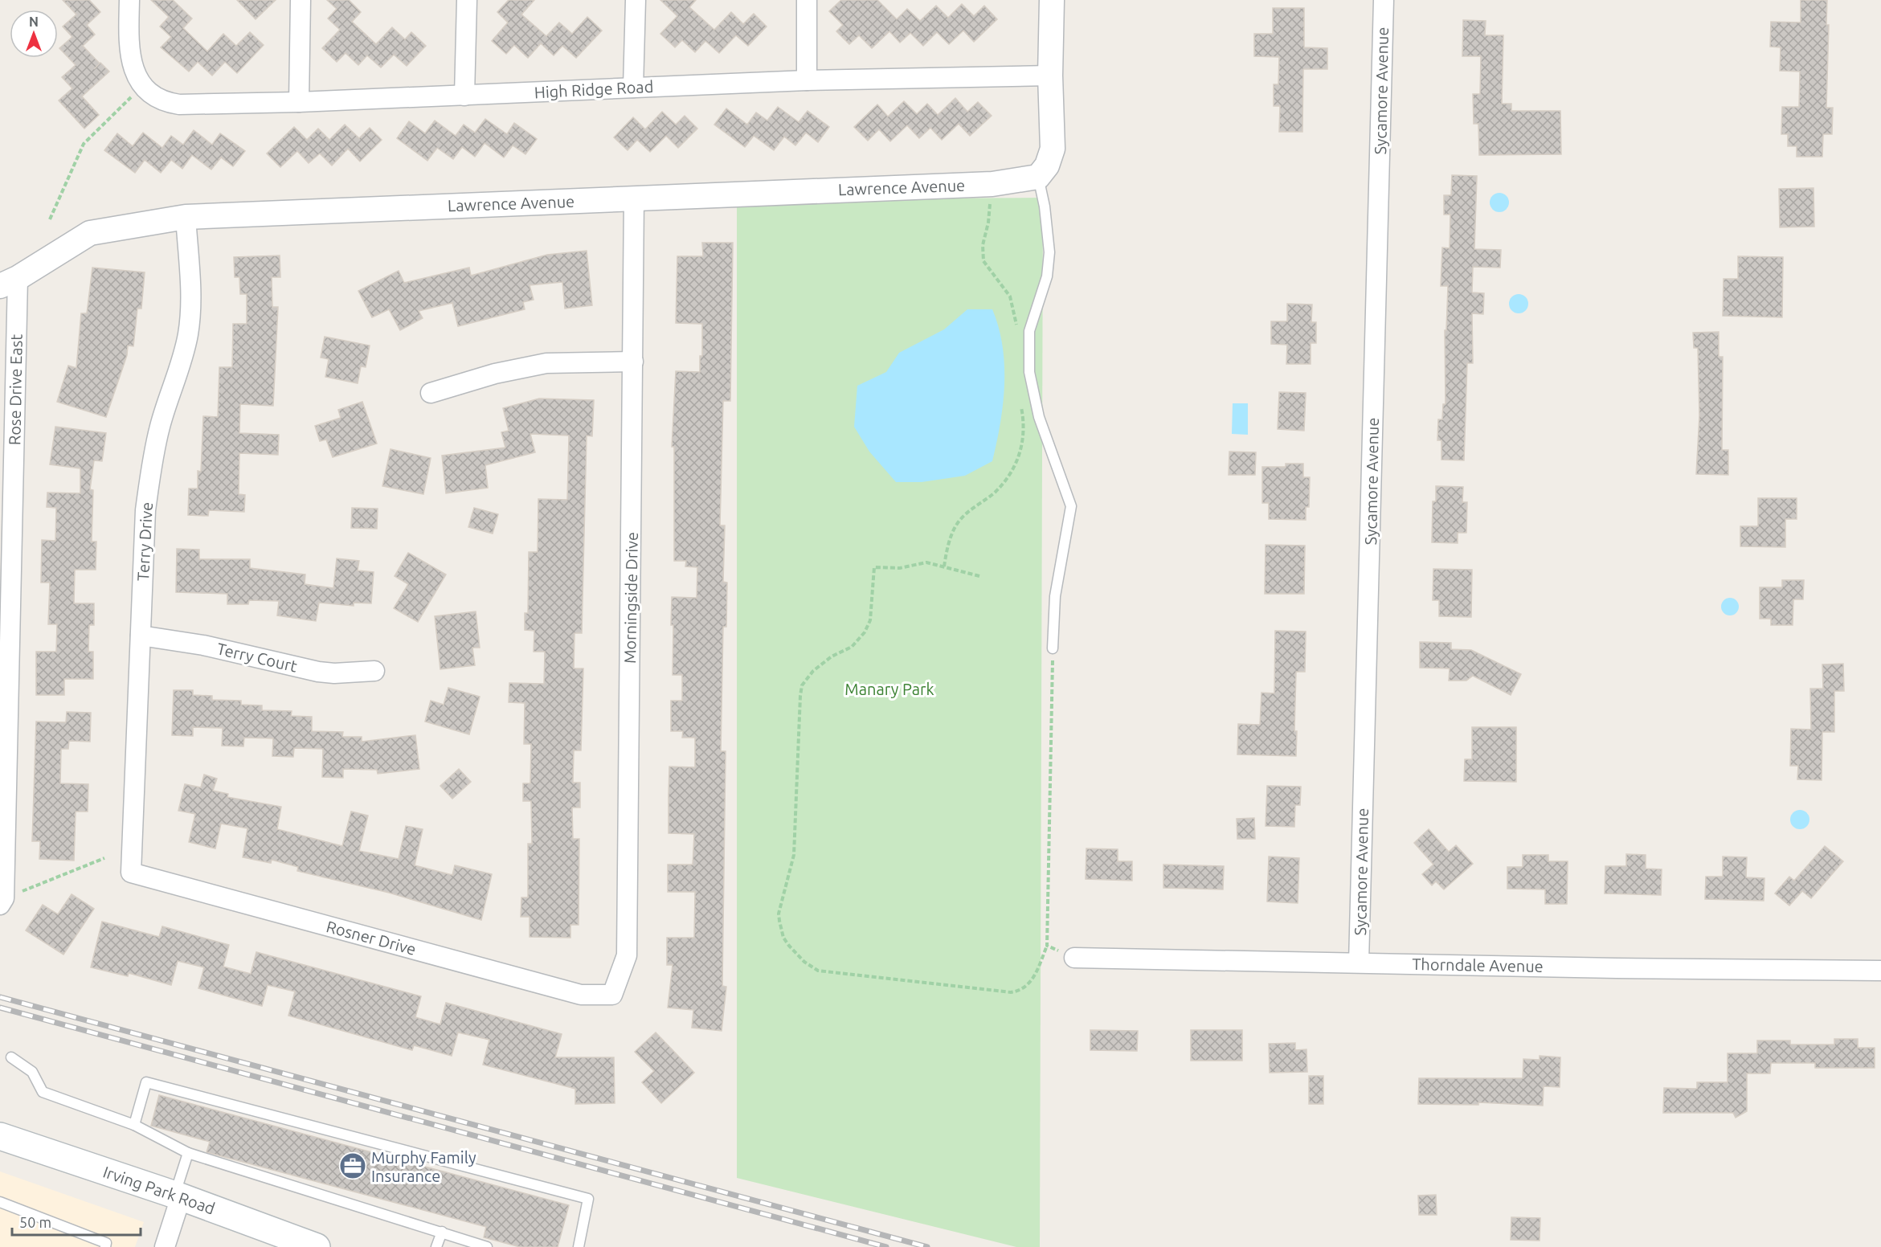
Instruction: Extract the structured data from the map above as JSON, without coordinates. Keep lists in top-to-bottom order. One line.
{"streets":{"main road":["Irving Park Road"],"street":["High Ridge Road","Sycamore Avenue","Lawrence Avenue","Rose Drive East","Terry Drive","Morningside Drive","Terry Court","Rosner Drive","Thorndale Avenue"]},"crossings":[["Sycamore Avenue","Thorndale Avenue"],["Lawrence Avenue","Rose Drive East"],["Lawrence Avenue","Terry Drive"],["Lawrence Avenue","Morningside Drive"],["Terry Drive","Terry Court"],["Terry Drive","Rosner Drive"],["Morningside Drive","Rosner Drive"]],"parks":["Manary Park"],"places":{"office":["Murphy Family Insurance"]},"scale_bar":"50 m","north":"top"}
